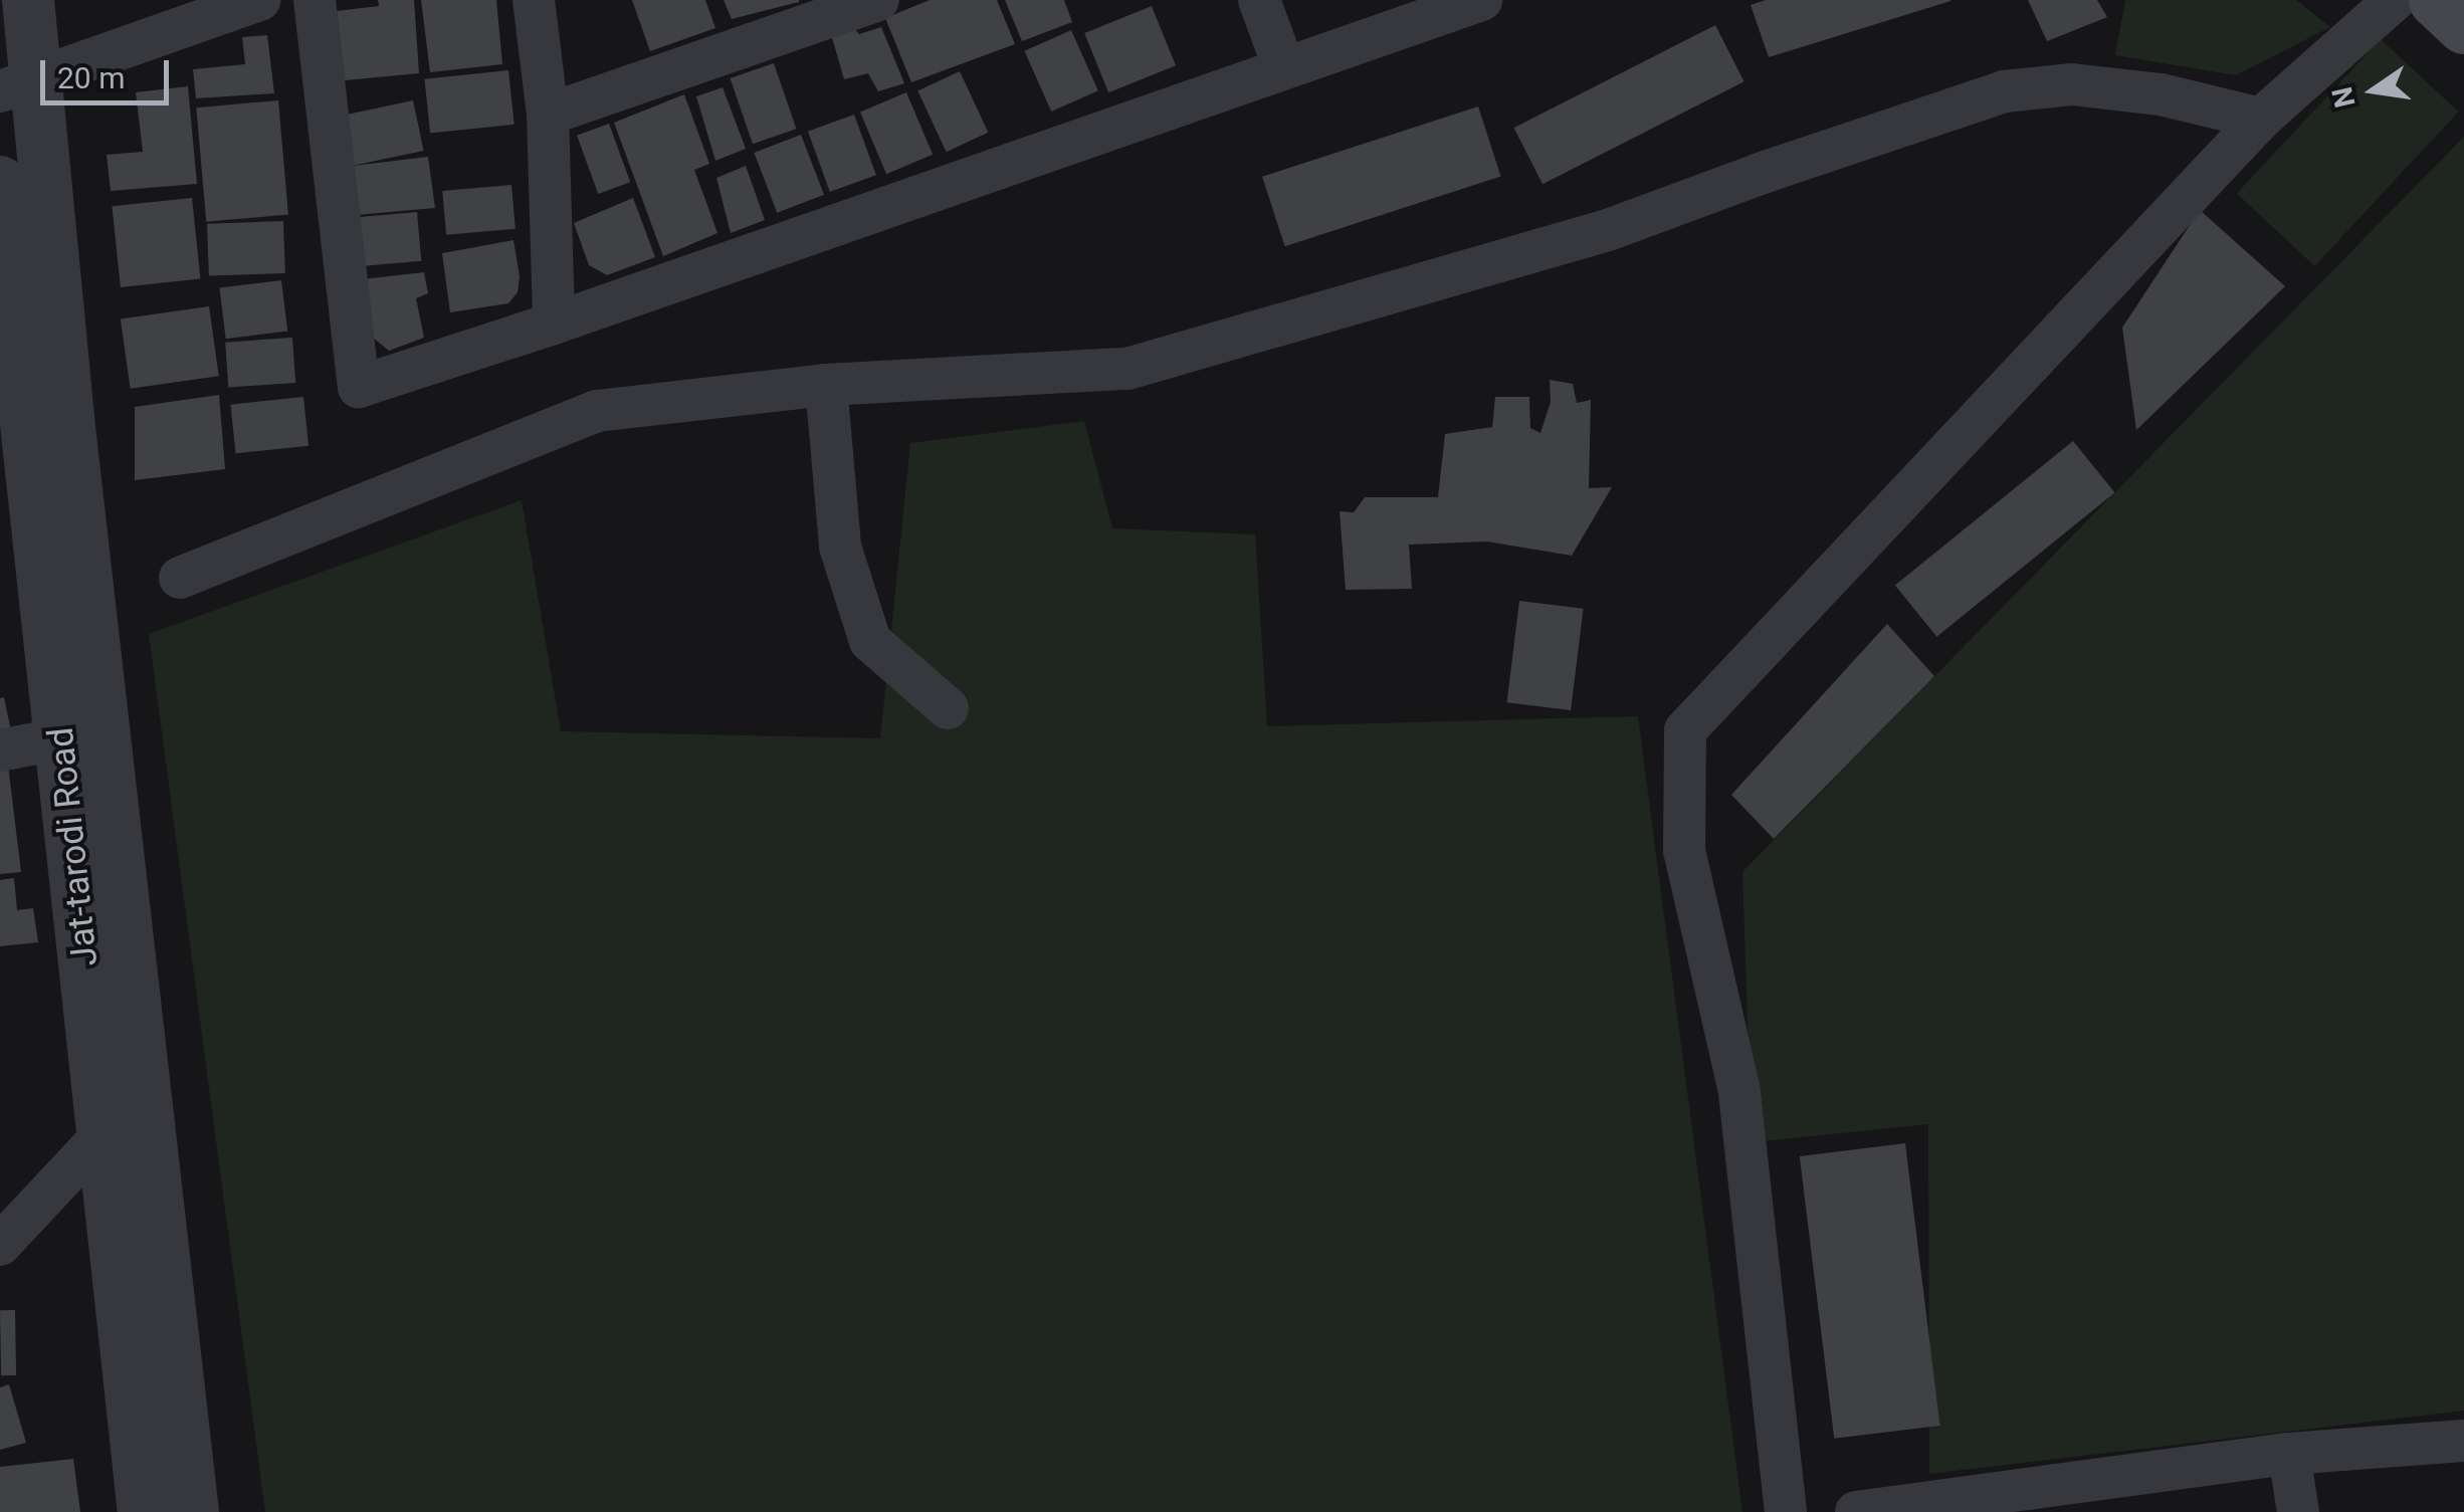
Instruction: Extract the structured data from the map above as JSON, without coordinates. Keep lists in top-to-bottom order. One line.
{"streets":{"street":["Jat-tarodi Road"]},"scale_bar":"20 m","north":"left"}
